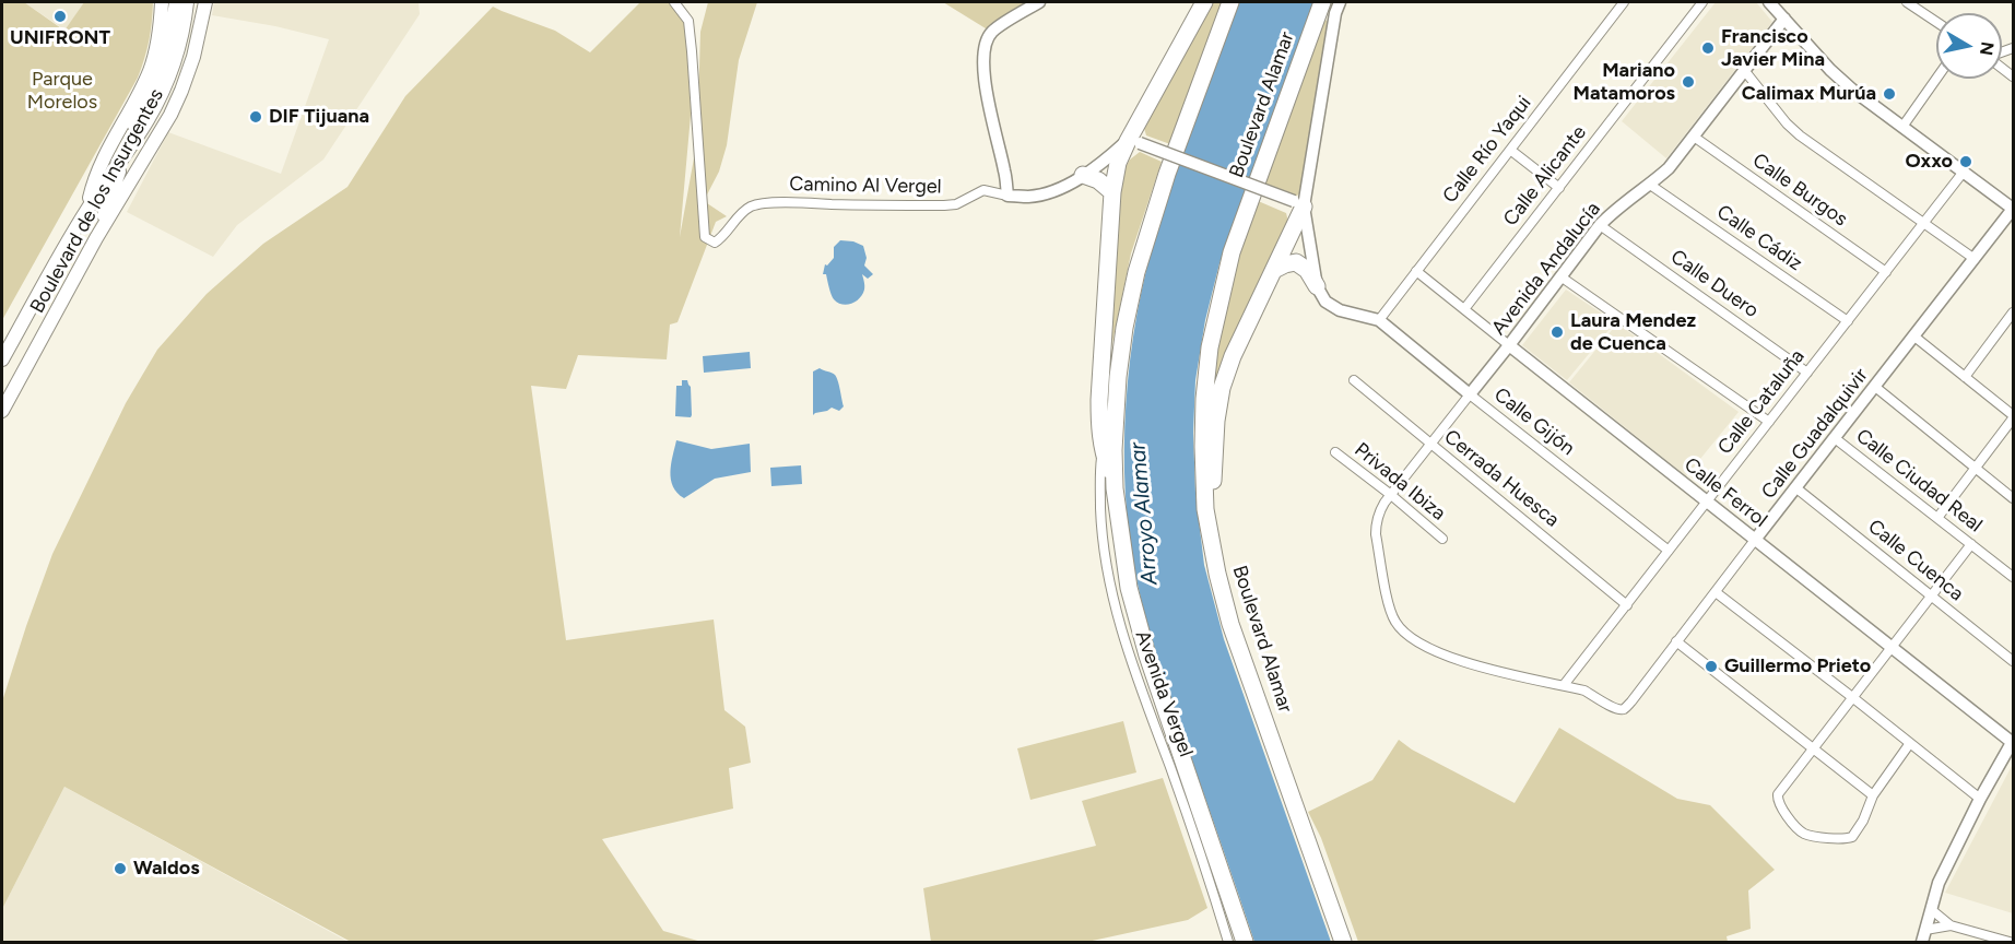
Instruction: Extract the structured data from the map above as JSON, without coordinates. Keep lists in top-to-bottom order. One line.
{"streets":{"highway":["Boulevard Alamar"],"main road":["Boulevard de los Insurgentes"],"street":["Calle Río Yaqui","Calle Alicante","Camino Al Vergel","Calle Burgos","Calle Cádiz","Avenida Andalucía","Calle Duero","Calle Cataluña","Calle Gijón","Calle Guadalquivir","Cerrada Huesca","Calle Ciudad Real","Privada Ibiza","Calle Ferrol","Calle Cuenca","Avenida Vergel"]},"crossings":[["Calle Río Yaqui","Calle Gijón"],["Calle Río Yaqui","Calle Ferrol"],["Calle Alicante","Calle Ferrol"],["Calle Burgos","Avenida Andalucía"],["Calle Burgos","Calle Cataluña"],["Calle Cádiz","Avenida Andalucía"],["Calle Cádiz","Calle Cataluña"],["Avenida Andalucía","Calle Duero"],["Avenida Andalucía","Calle Cataluña"],["Avenida Andalucía","Calle Gijón"],["Avenida Andalucía","Calle Guadalquivir"],["Avenida Andalucía","Cerrada Huesca"],["Avenida Andalucía","Privada Ibiza"],["Avenida Andalucía","Calle Ferrol"],["Calle Duero","Calle Cataluña"],["Calle Cataluña","Calle Gijón"],["Calle Cataluña","Calle Guadalquivir"],["Calle Cataluña","Cerrada Huesca"],["Calle Cataluña","Calle Ferrol"],["Calle Guadalquivir","Calle Ciudad Real"],["Calle Guadalquivir","Calle Ferrol"],["Calle Guadalquivir","Calle Cuenca"]],"water":["Arroyo Alamar"],"parks":["Parque Morelos"],"places":["UNIFRONT","Francisco Javier Mina","Mariano Matamoros","Calimax Murúa","DIF Tijuana","Oxxo","Laura Mendez de Cuenca","Guillermo Prieto","Waldos"],"north":"right"}
